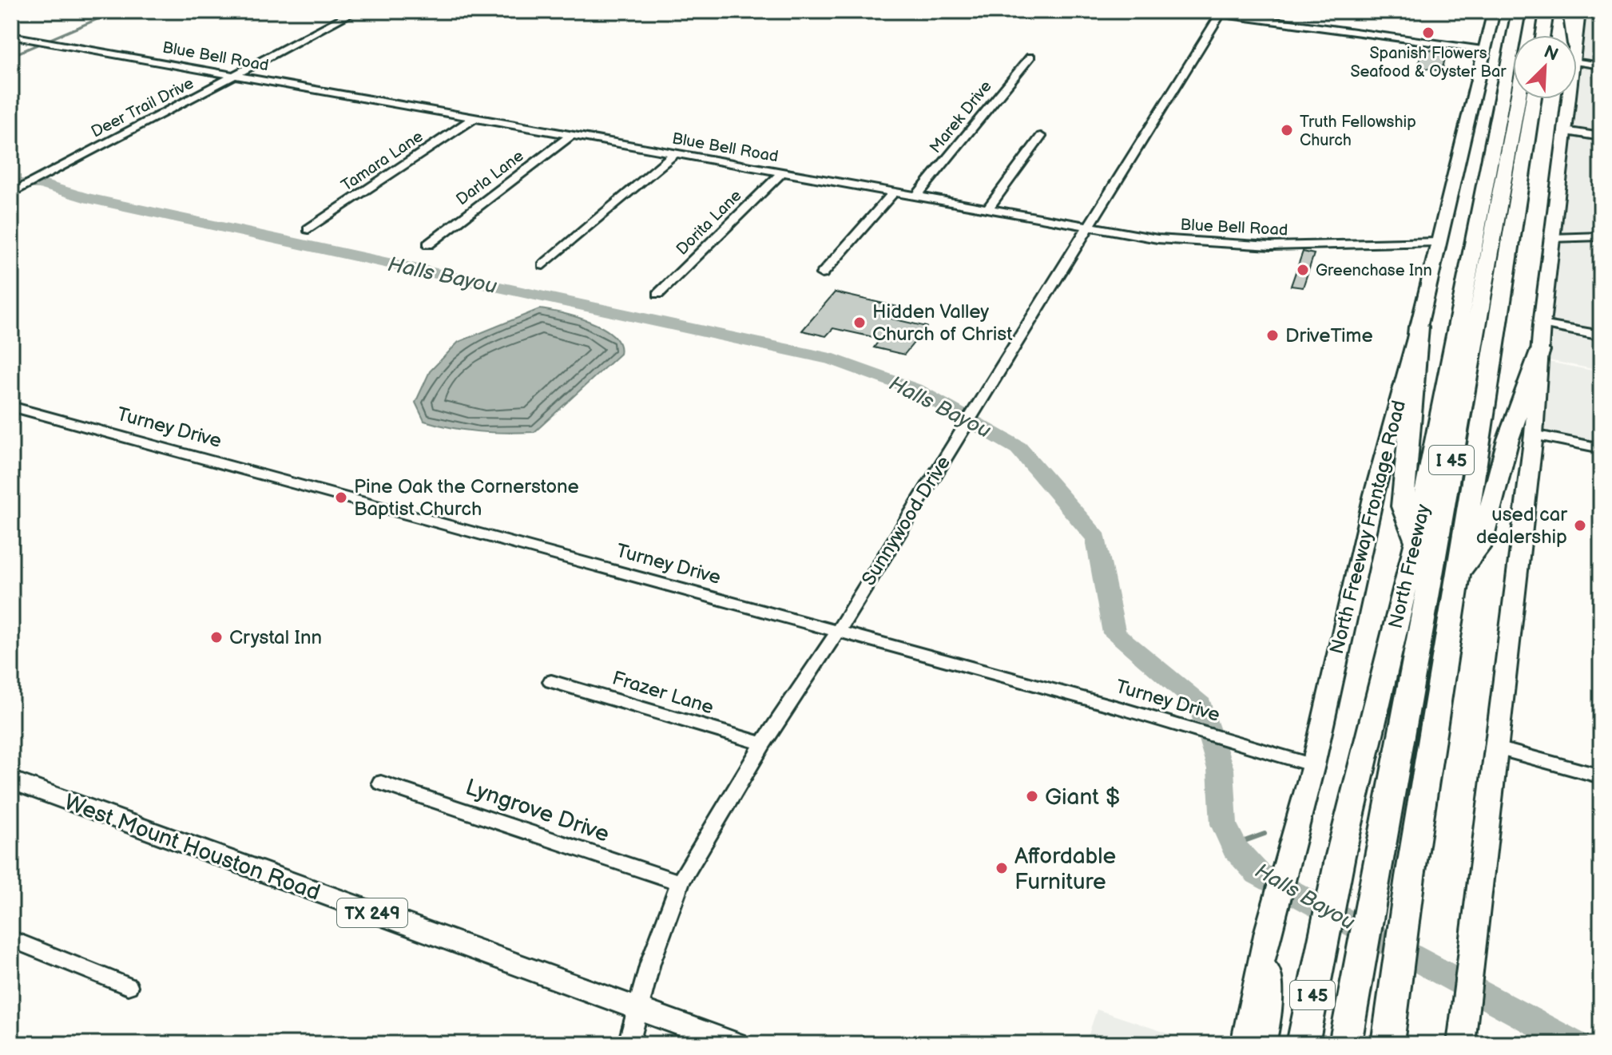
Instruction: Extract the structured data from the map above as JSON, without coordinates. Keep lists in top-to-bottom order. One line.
{"streets":{"highway":["I 45","North Freeway"],"main road":["North Freeway Frontage Road","West Mount Houston Road","TX 249"],"street":["Blue Bell Road","Deer Trail Drive","Marek Drive","Tamara Lane","Darla Lane","Dorita Lane","Turney Drive","Sunnywood Drive","Frazer Lane","Lyngrove Drive"]},"crossings":[["Blue Bell Road","Deer Trail Drive"],["Blue Bell Road","Marek Drive"],["Blue Bell Road","Tamara Lane"],["Blue Bell Road","Darla Lane"],["Blue Bell Road","Dorita Lane"],["Blue Bell Road","Sunnywood Drive"],["Blue Bell Road","North Freeway Frontage Road"],["Turney Drive","Sunnywood Drive"],["Turney Drive","North Freeway Frontage Road"],["Sunnywood Drive","Frazer Lane"],["Sunnywood Drive","Lyngrove Drive"],["Sunnywood Drive","West Mount Houston Road"]],"water":["Halls Bayou"],"places":["Spanish Flowers Seafood & Oyster Bar","Truth Fellowship Church","Greenchase Inn","Hidden Valley Church of Christ","DriveTime","Pine Oak the Cornerstone Baptist Church","used car dealership","Crystal Inn","Giant $","Affordable Furniture"],"north":"top right"}
